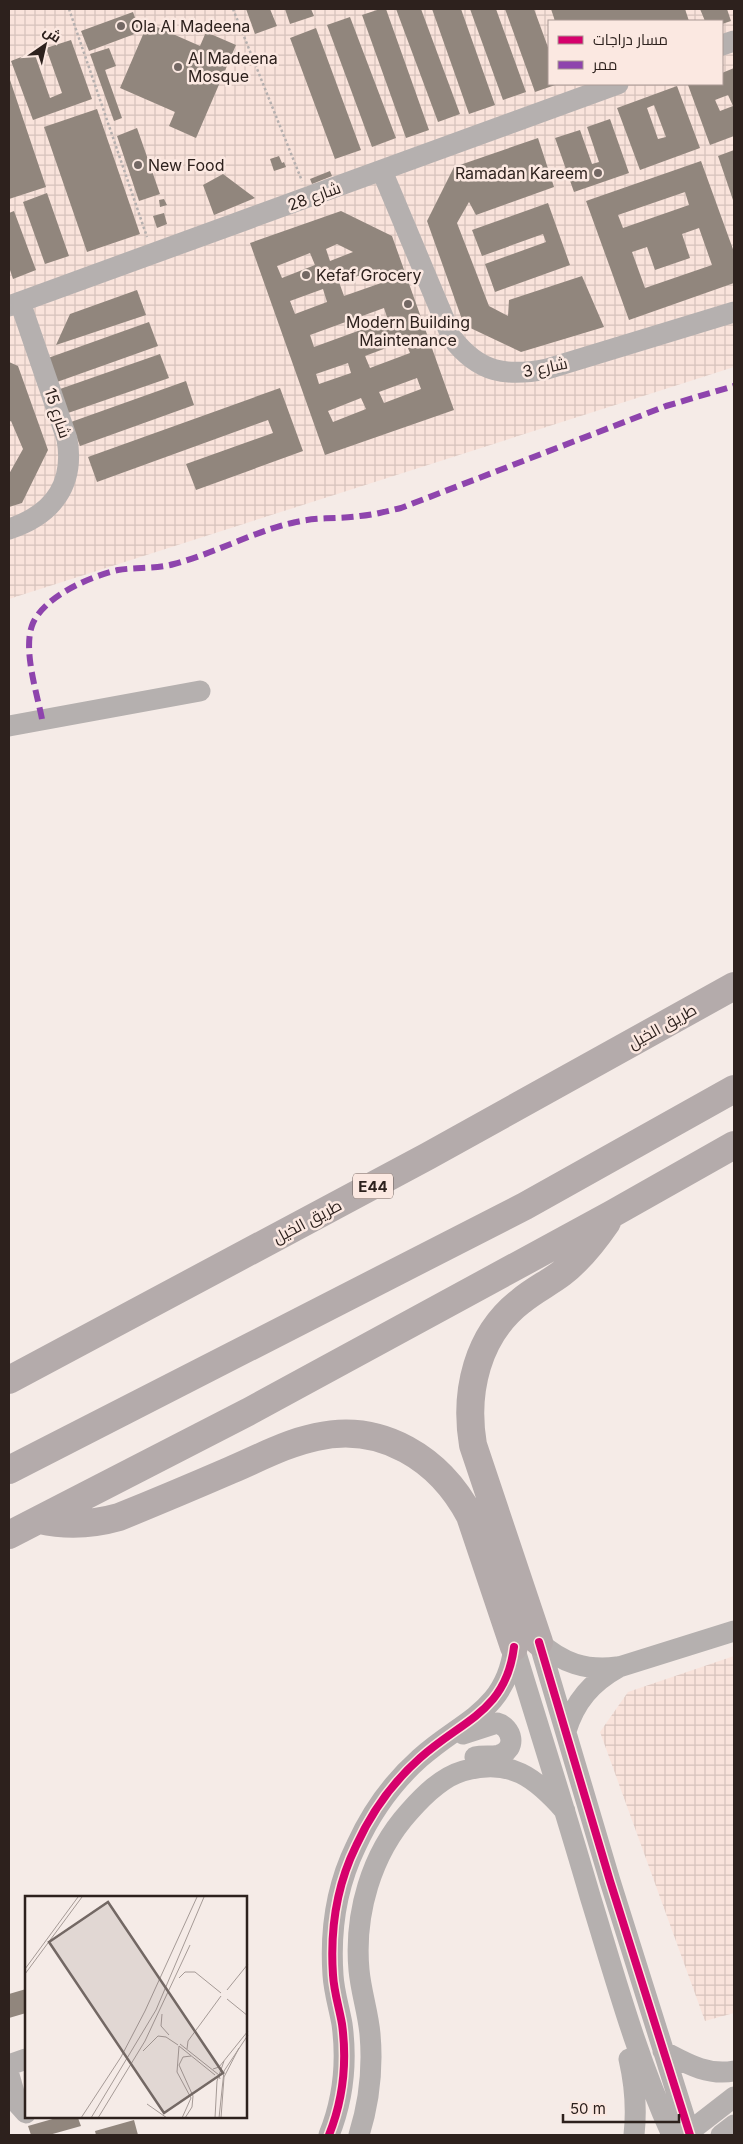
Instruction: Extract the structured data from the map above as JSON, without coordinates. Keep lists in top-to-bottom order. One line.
{"streets":{"highway":["طريق الخيل","E44"],"street":["شارع 28","شارع 3","شارع 15"]},"crossings":[["شارع 28","شارع 3"],["شارع 28","شارع 15"]],"places":["Ola Al Madeena","Al Madeena Mosque","New Food","Ramadan Kareem","Kefaf Grocery","Modern Building Maintenance"],"legend":["مسار دراجات","ممر"],"scale_bar":"50 m","north":"top right"}
